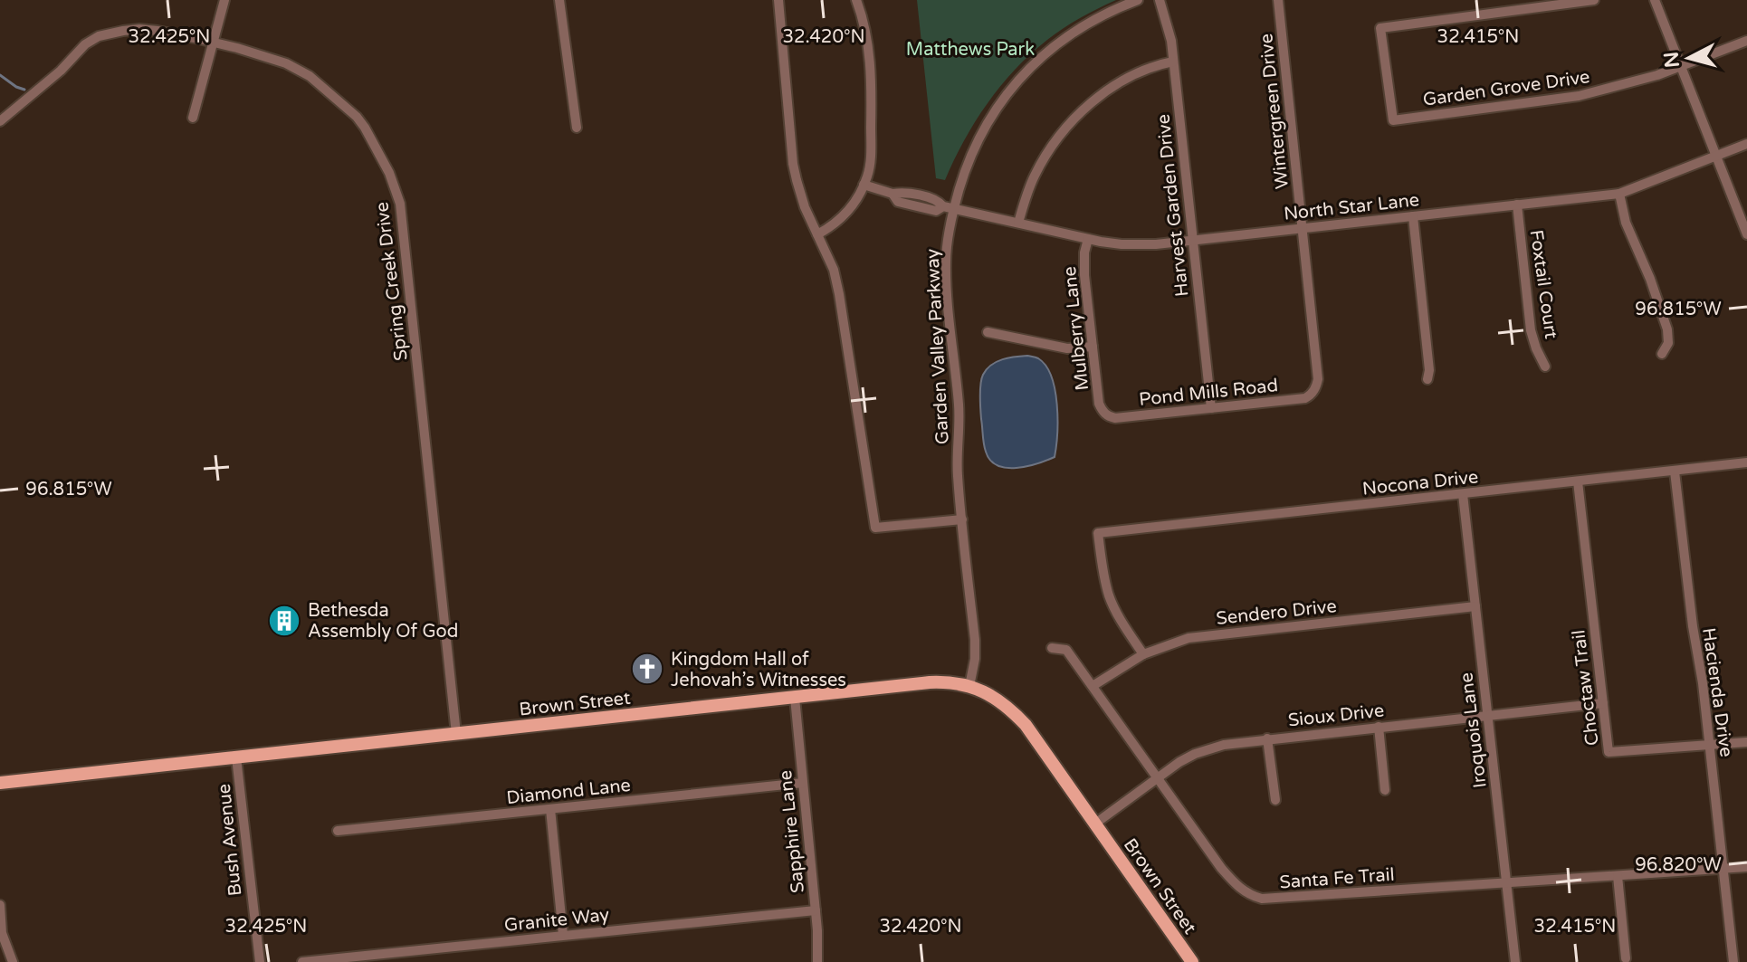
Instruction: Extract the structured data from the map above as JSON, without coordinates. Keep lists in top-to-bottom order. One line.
{"streets":{"main road":["Brown Street"],"street":["Garden Grove Drive","Wintergreen Drive","Harvest Garden Drive","North Star Lane","Spring Creek Drive","Foxtail Court","Mulberry Lane","Garden Valley Parkway","Pond Mills Road","Nocona Drive","Sendero Drive","Choctaw Trail","Hacienda Drive","Sioux Drive","Iroquois Lane","Diamond Lane","Sapphire Lane","Bush Avenue","Santa Fe Trail","Granite Way"]},"crossings":[["Wintergreen Drive","North Star Lane"],["Wintergreen Drive","Pond Mills Road"],["Harvest Garden Drive","North Star Lane"],["Harvest Garden Drive","Pond Mills Road"],["North Star Lane","Foxtail Court"],["North Star Lane","Mulberry Lane"],["North Star Lane","Garden Valley Parkway"],["Spring Creek Drive","Brown Street"],["Mulberry Lane","Pond Mills Road"],["Garden Valley Parkway","Brown Street"],["Nocona Drive","Sendero Drive"],["Nocona Drive","Choctaw Trail"],["Nocona Drive","Hacienda Drive"],["Nocona Drive","Iroquois Lane"],["Sendero Drive","Iroquois Lane"],["Sendero Drive","Santa Fe Trail"],["Choctaw Trail","Hacienda Drive"],["Choctaw Trail","Sioux Drive"],["Hacienda Drive","Santa Fe Trail"],["Brown Street","Sioux Drive"],["Brown Street","Sapphire Lane"],["Brown Street","Bush Avenue"],["Sioux Drive","Iroquois Lane"],["Sioux Drive","Santa Fe Trail"],["Iroquois Lane","Santa Fe Trail"],["Diamond Lane","Sapphire Lane"],["Sapphire Lane","Granite Way"]],"parks":["Matthews Park"],"places":{"building":["Bethesda Assembly Of God"],"church":["Kingdom Hall of Jehovah’s Witnesses"]},"north":"left","coordinates":["32.425°N","32.420°N","32.415°N","96.815°W","96.820°W"]}
